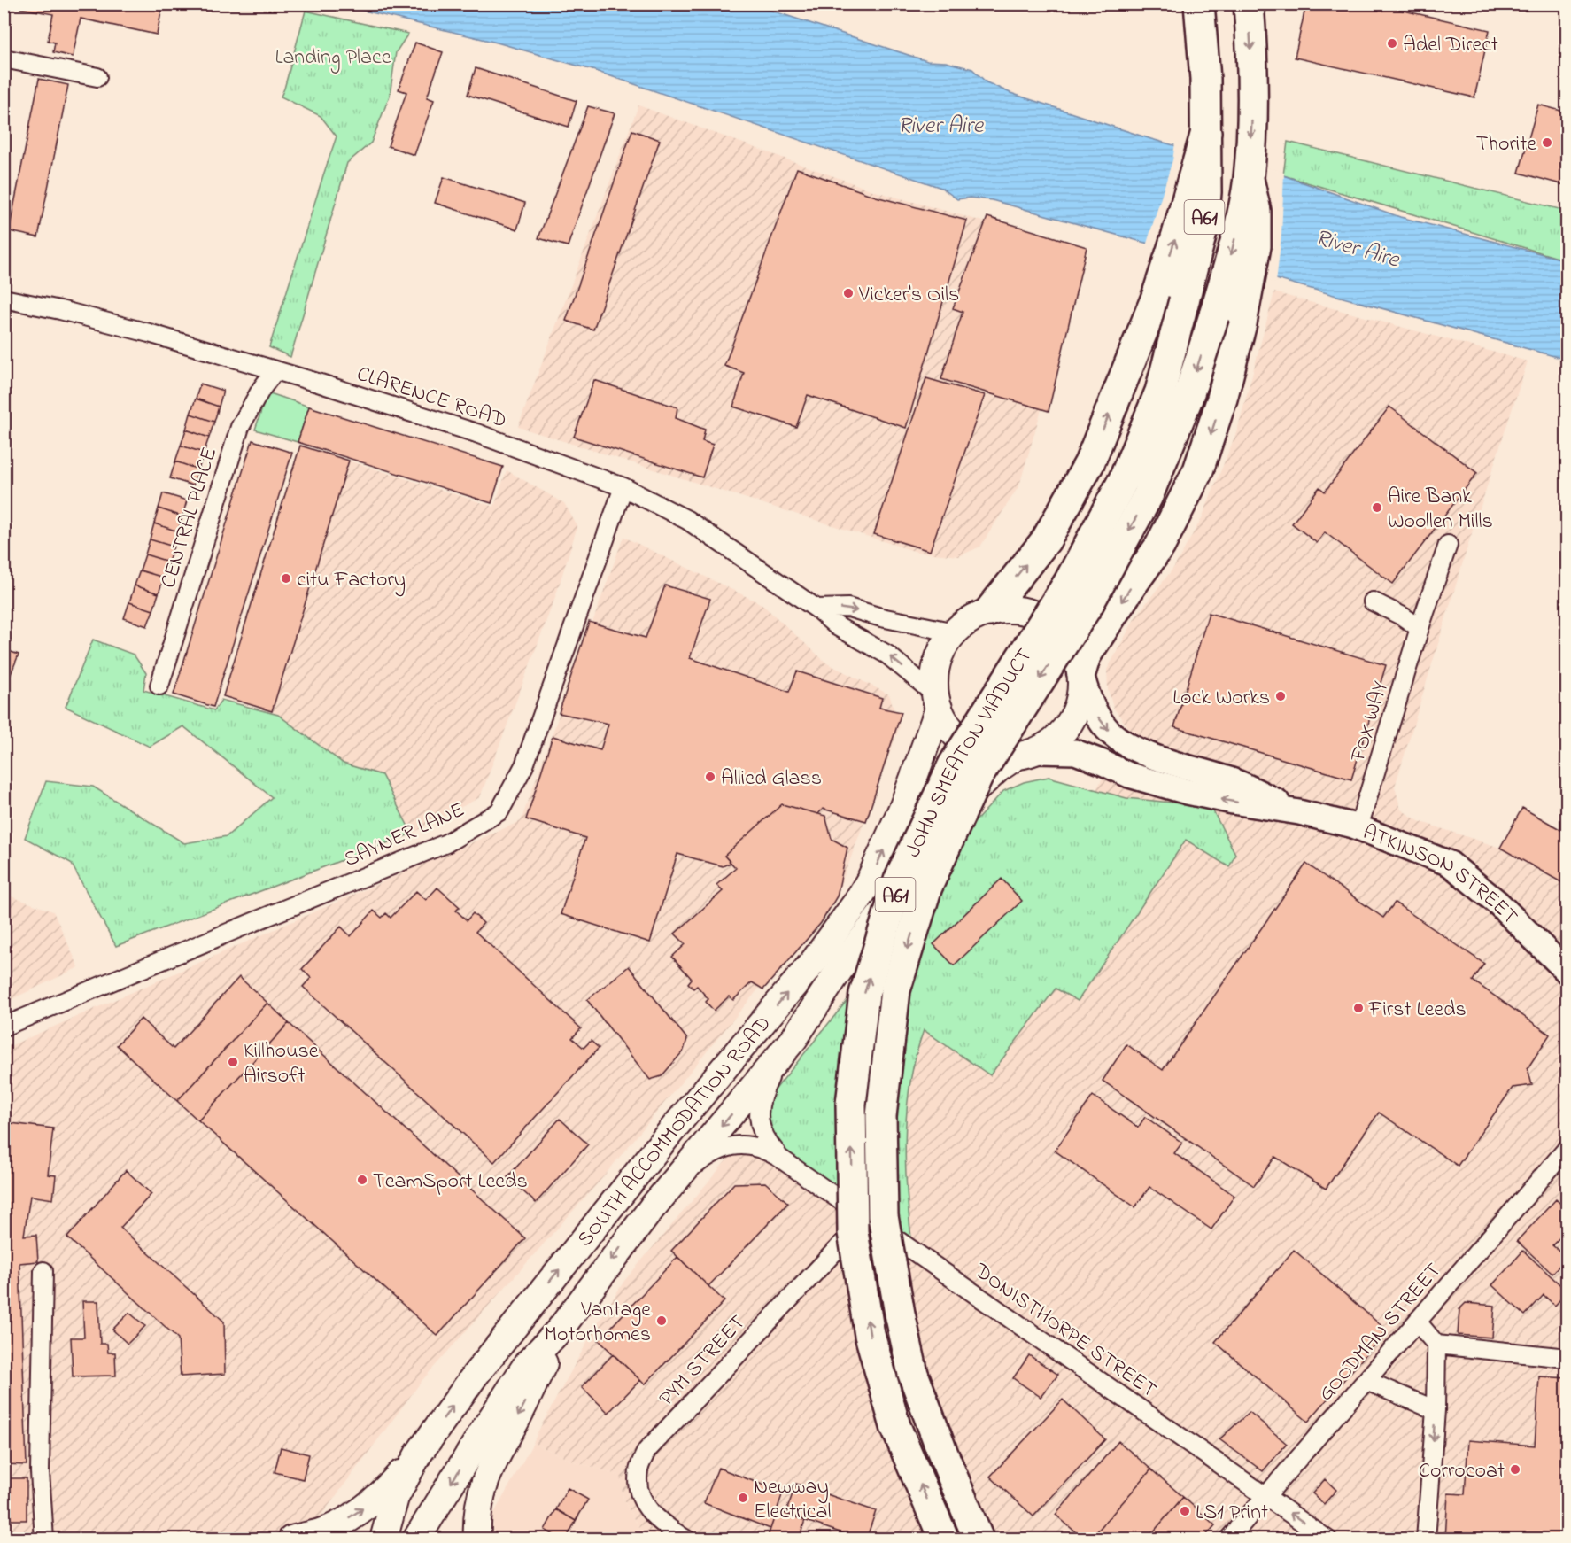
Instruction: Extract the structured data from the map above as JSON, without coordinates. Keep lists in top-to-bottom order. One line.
{"streets":{"highway":["A61","JOHN SMEATON VIADUCT"],"main road":["SOUTH ACCOMMODATION ROAD"],"street":["CLARENCE ROAD","CENTRAL PLACE","FOX WAY","SAYNER LANE","ATKINSON STREET","DONISTHORPE STREET","GOODMAN STREET","PYM STREET"]},"crossings":[["A61","JOHN SMEATON VIADUCT"],["CLARENCE ROAD","CENTRAL PLACE"],["CLARENCE ROAD","SAYNER LANE"],["CLARENCE ROAD","ATKINSON STREET"],["CLARENCE ROAD","SOUTH ACCOMMODATION ROAD"],["FOX WAY","ATKINSON STREET"],["ATKINSON STREET","SOUTH ACCOMMODATION ROAD"],["SOUTH ACCOMMODATION ROAD","DONISTHORPE STREET"],["DONISTHORPE STREET","GOODMAN STREET"],["DONISTHORPE STREET","PYM STREET"]],"water":["River Aire"],"parks":["Landing Place"],"places":["Adel Direct","Thorite","Vicker's Oils","Aire Bank Woollen Mills","citu Factory","Lock Works","Allied Glass","First Leeds","Killhouse Airsoft","TeamSport Leeds","Vantage Motorhomes","Corrocoat","Newway Electrical","LS1 Print"]}
